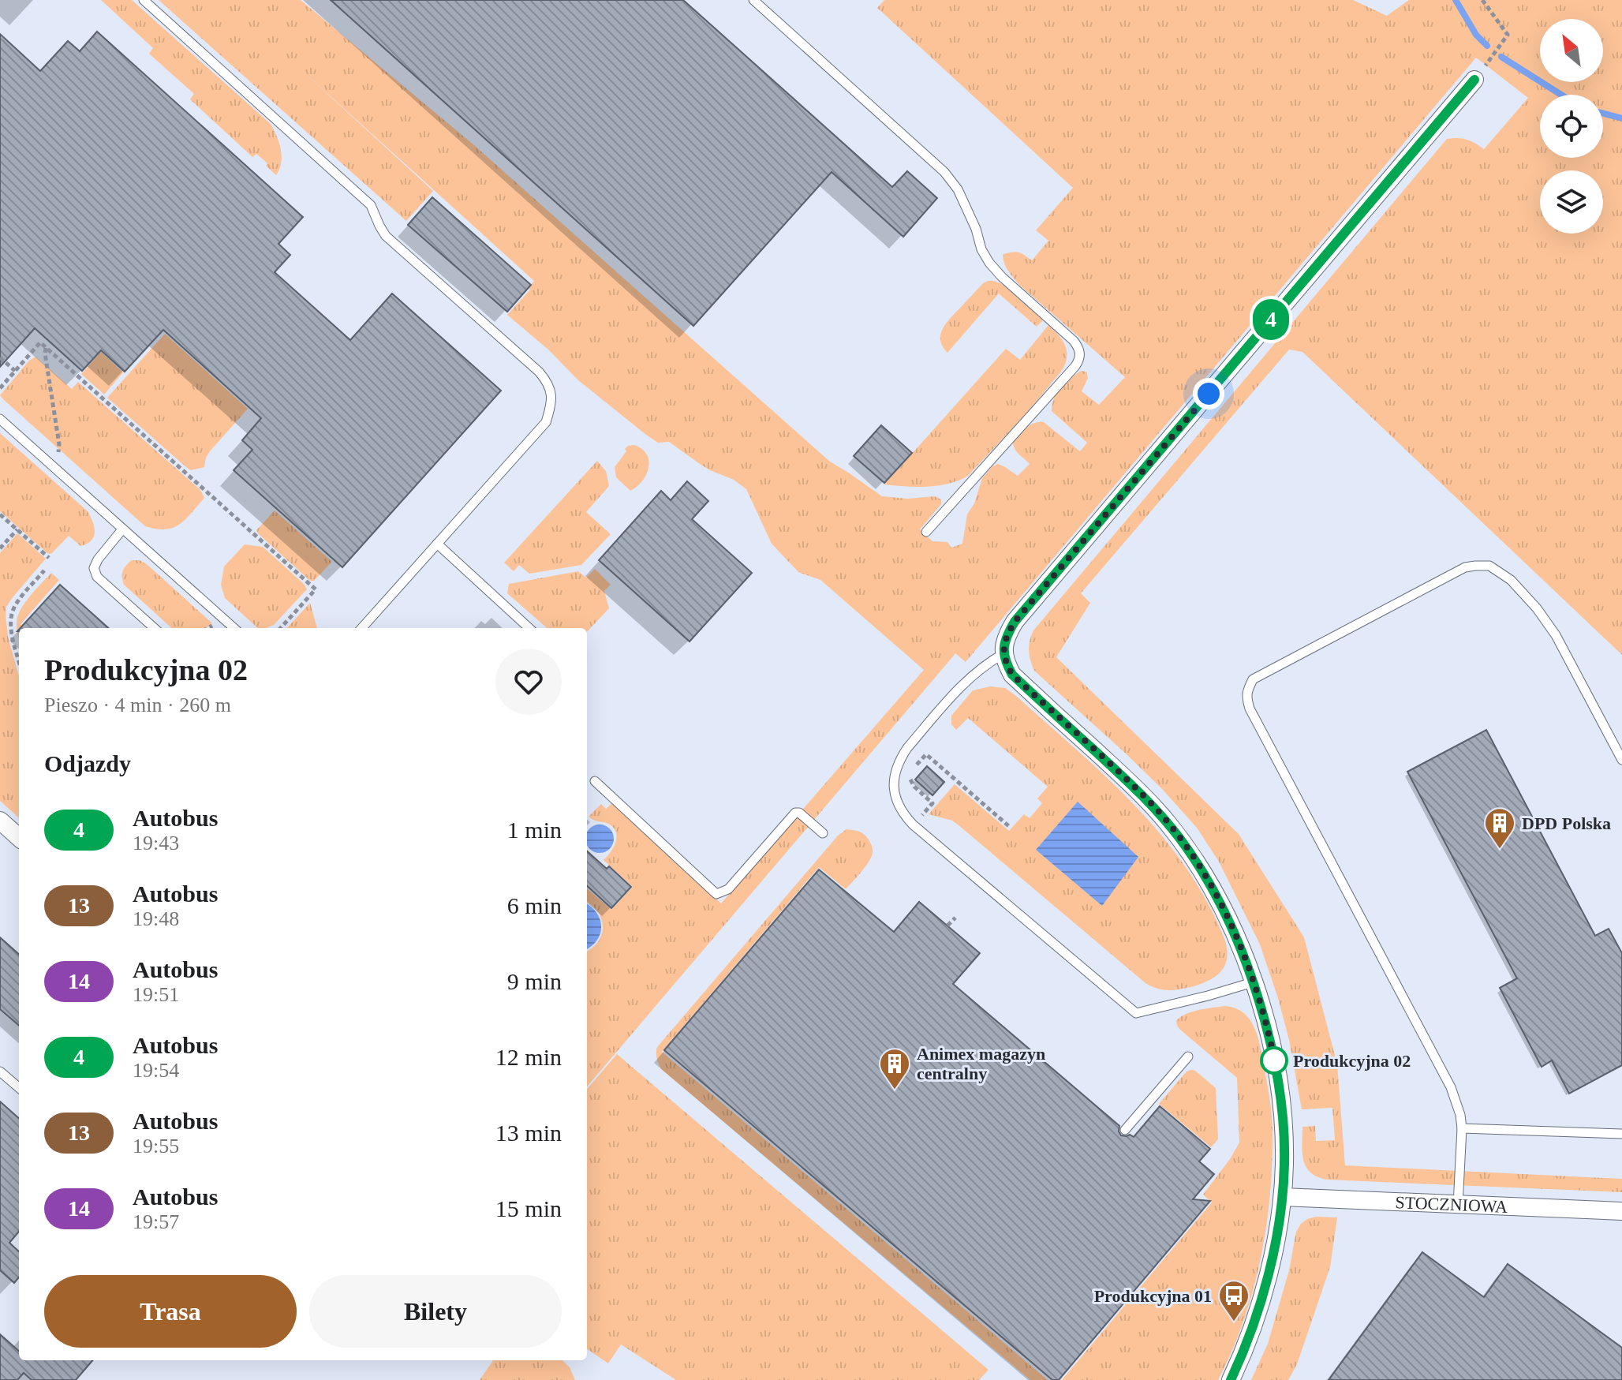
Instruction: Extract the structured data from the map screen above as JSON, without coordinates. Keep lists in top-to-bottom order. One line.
{"streets":{"street":["STOCZNIOWA"]},"places":{"building":["DPD Polska","Animex magazyn centralny"],"other":["Produkcyjna 02"],"bus stop":["Produkcyjna 01"]},"lines":["bus line 4"],"north":"top left","page":{"on_map":"4","heading":[["Produkcyjna 02","Pieszo · 4 min · 260 m"],"Odjazdy"],"list":[{"mark":"4","name":"Autobus","note":"19:43","value":"1 min"},{"mark":"13","name":"Autobus","note":"19:48","value":"6 min"},{"mark":"14","name":"Autobus","note":"19:51","value":"9 min"},{"mark":"4","name":"Autobus","note":"19:54","value":"12 min"},{"mark":"13","name":"Autobus","note":"19:55","value":"13 min"},{"mark":"14","name":"Autobus","note":"19:57","value":"15 min"}],"buttons":["Trasa","Bilety"]}}
